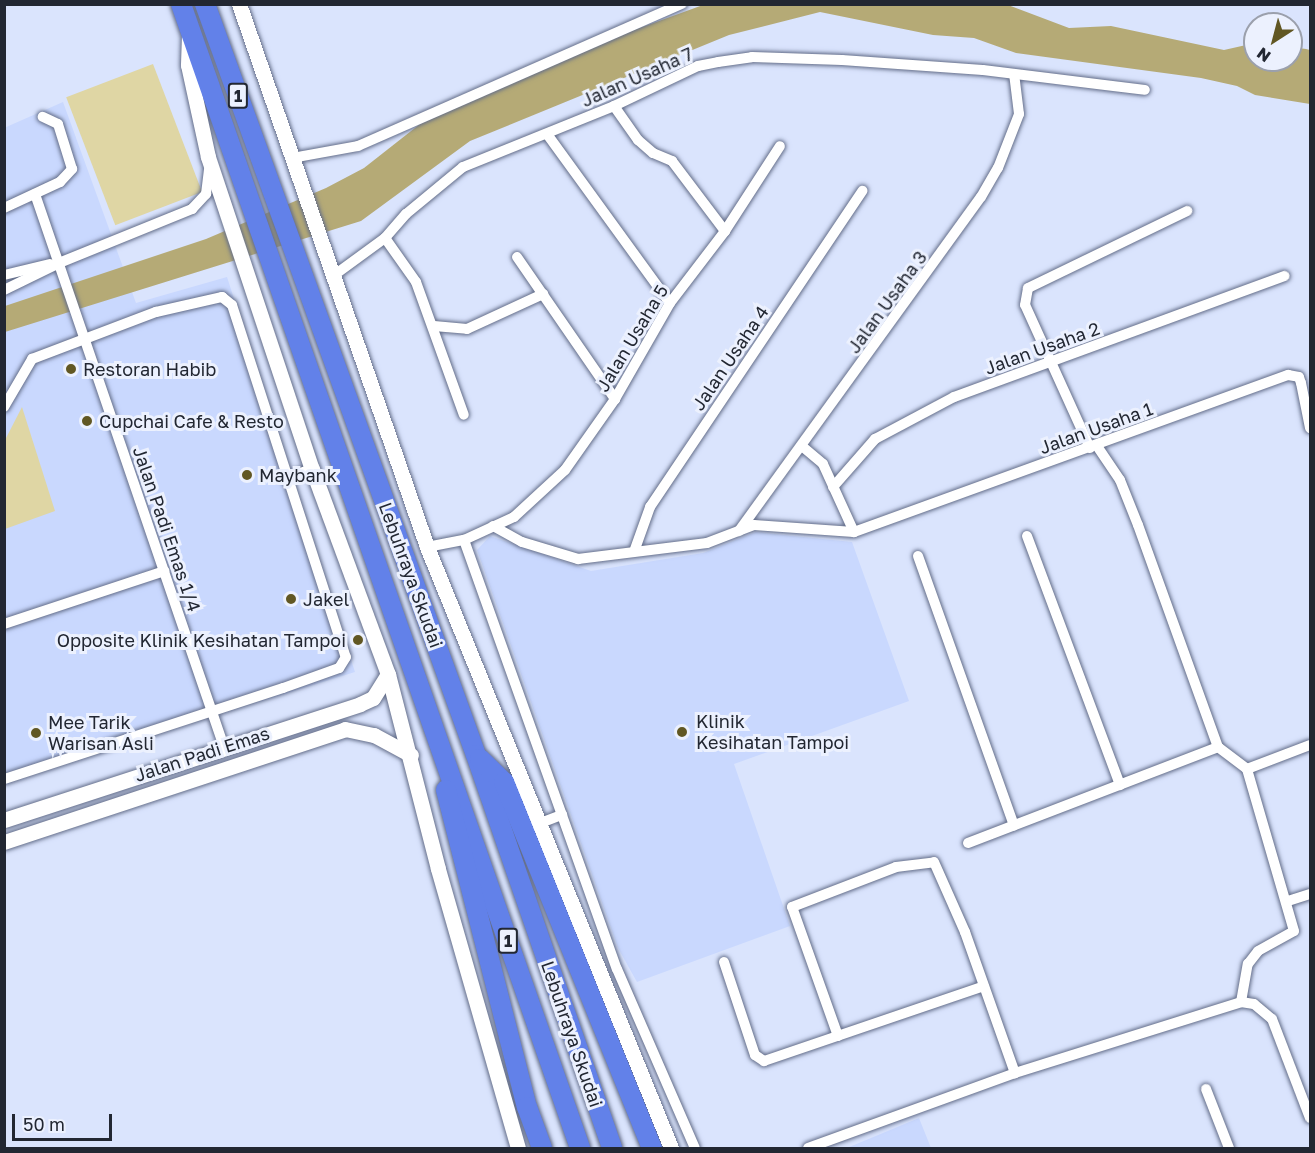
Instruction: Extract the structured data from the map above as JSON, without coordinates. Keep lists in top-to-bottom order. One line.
{"streets":{"highway":["1","Lebuhraya Skudai"],"street":["Jalan Usaha 7","Jalan Usaha 3","Jalan Usaha 5","Jalan Usaha 2","Jalan Usaha 4","Jalan Usaha 1","Jalan Padi Emas 1/4","Jalan Padi Emas"]},"crossings":[["Jalan Usaha 7","Jalan Usaha 3"],["Jalan Padi Emas 1/4","Jalan Padi Emas"]],"places":["Restoran Habib","Cupchai Cafe & Resto","Maybank","Jakel","Opposite Klinik Kesihatan Tampoi","Klinik Kesihatan Tampoi","Mee Tarik Warisan Asli"],"scale_bar":"50 m","north":"bottom left"}
